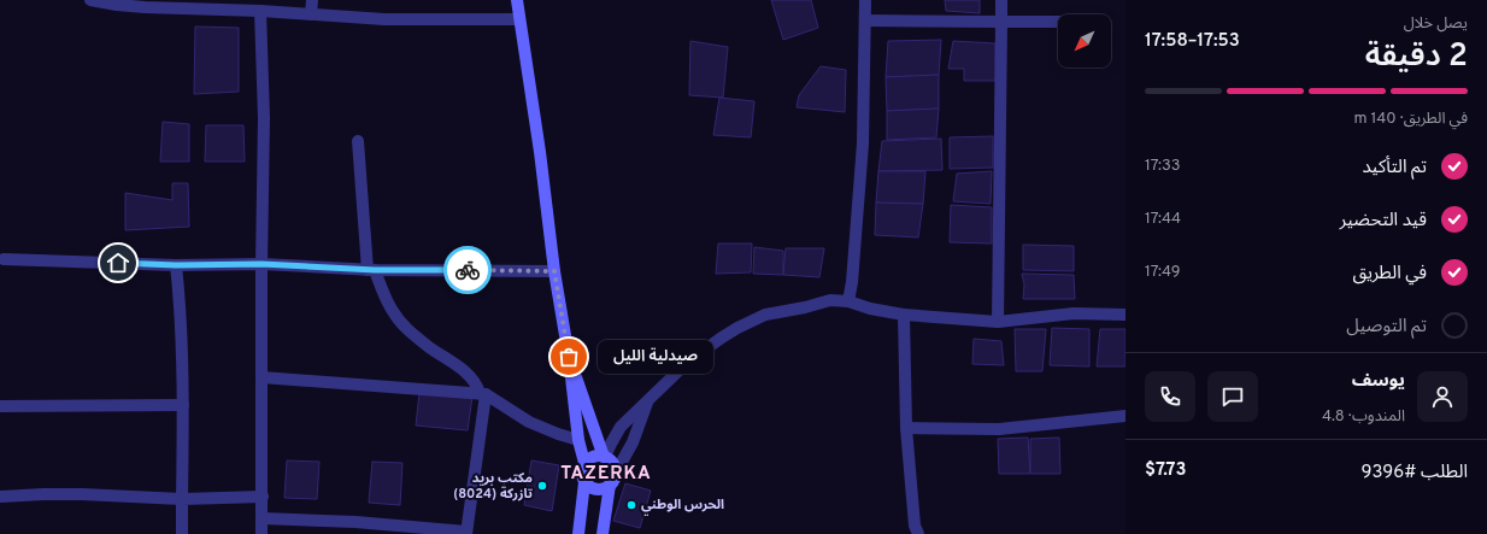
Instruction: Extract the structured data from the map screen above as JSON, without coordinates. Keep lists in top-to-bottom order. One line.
{"districts":["TAZERKA"],"places":["صيدلية الليل","مكتب بريد تازركة (8024)","الحرس الوطني"],"north":"bottom left","page":{"heading":["2 دقيقة","يصل خلال","17:53–17:58"],"panel":["يوسف","المندوب · 4.8","الطلب #9396","$7.73"],"bar":"في الطريق · 140 m","list":[["تم التأكيد","17:33"],["قيد التحضير","17:44"],["في الطريق","17:49"],"تم التوصيل"],"bubble":"صيدلية الليل"}}
